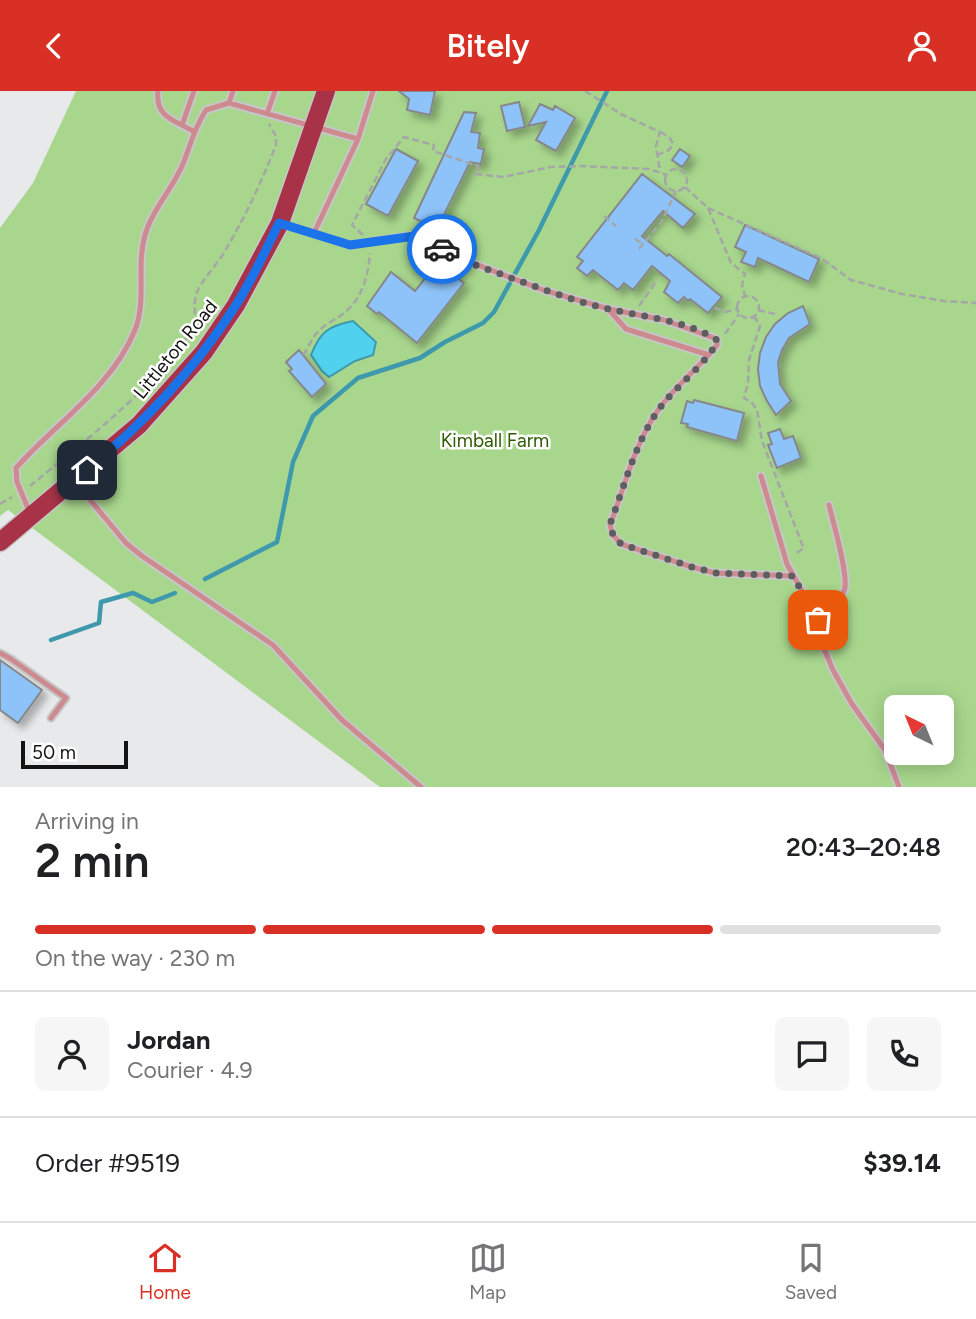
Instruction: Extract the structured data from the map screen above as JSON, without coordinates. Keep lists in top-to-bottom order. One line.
{"streets":{"main road":["Littleton Road"]},"parks":["Kimball Farm"],"scale_bar":"50 m","north":"top left","page":{"header":"Bitely","scale":"50 m","heading":["2 min","Arriving in","20:43–20:48"],"panel":["Jordan","Courier · 4.9","Order #9519","$39.14"],"bar":"On the way · 230 m","tabs":["Home","Map","Saved"]}}
